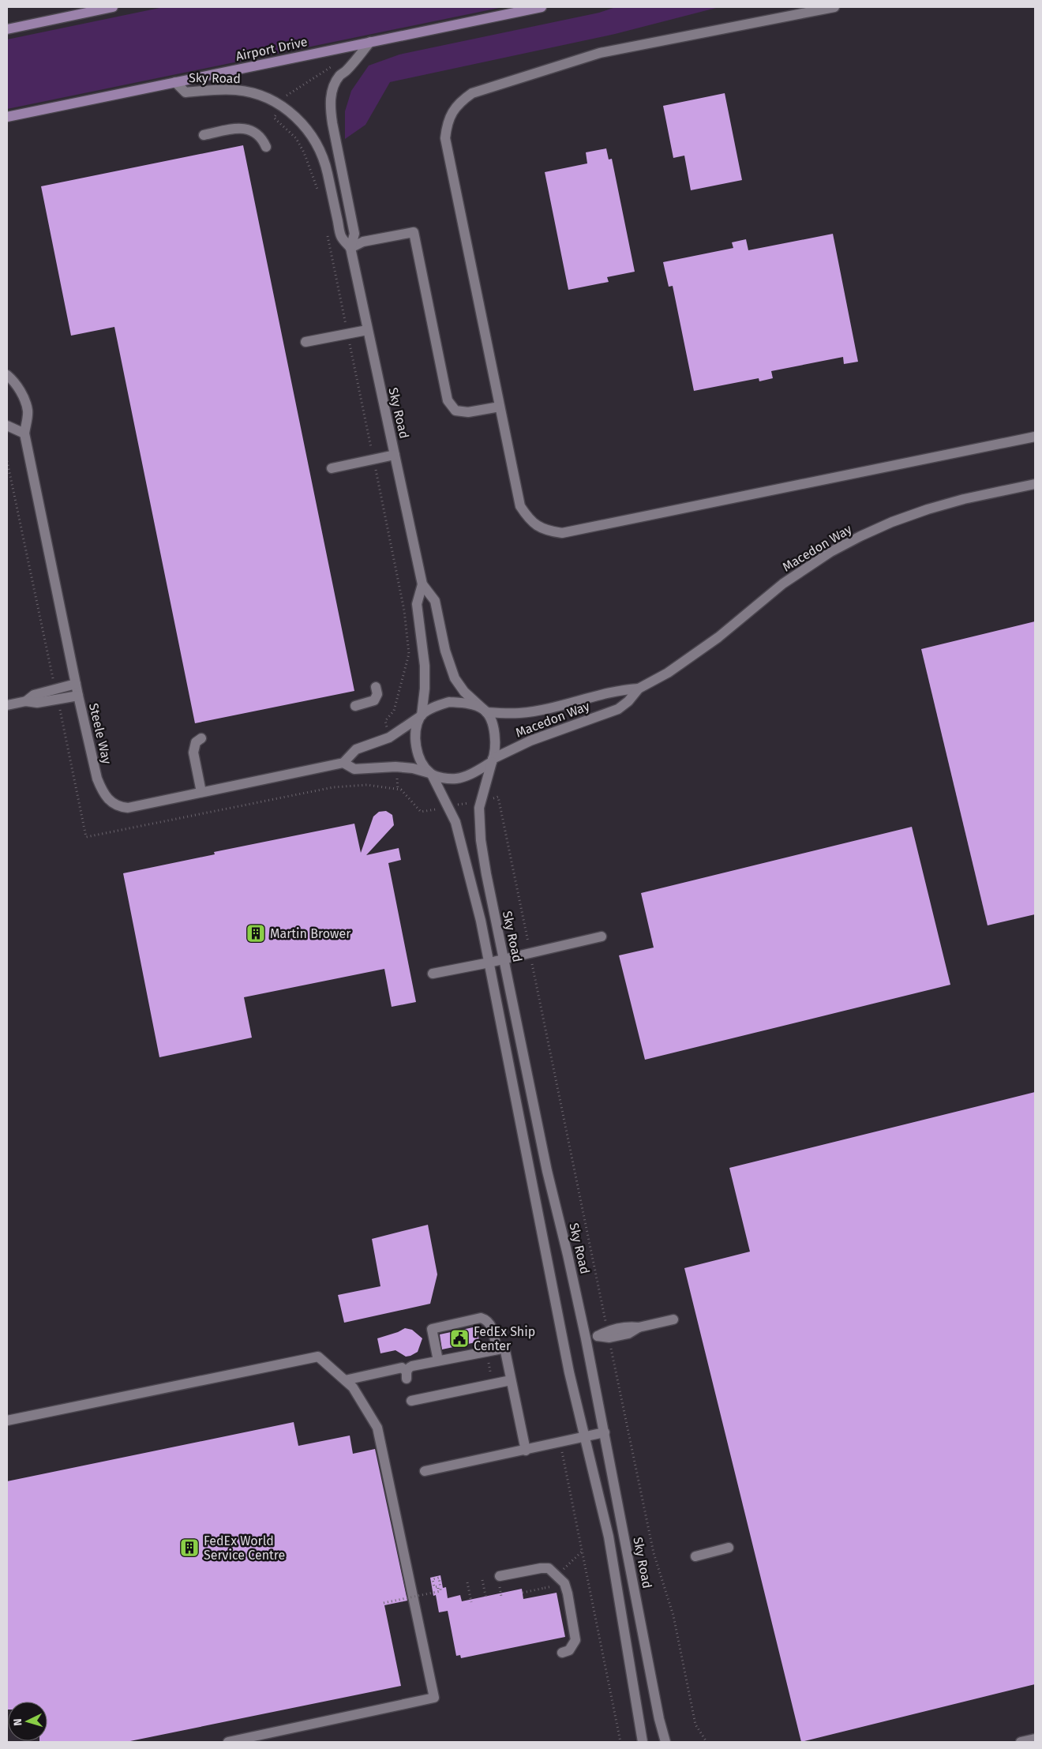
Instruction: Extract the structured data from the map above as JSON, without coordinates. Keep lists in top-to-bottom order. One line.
{"streets":{"main road":["Airport Drive"],"street":["Sky Road","Macedon Way","Steele Way"]},"crossings":[["Airport Drive","Sky Road"],["Sky Road","Macedon Way"],["Sky Road","Steele Way"],["Macedon Way","Steele Way"]],"places":{"building":["Martin Brower","FedEx World Service Centre"],"public building":["FedEx Ship Center"]},"north":"left"}
